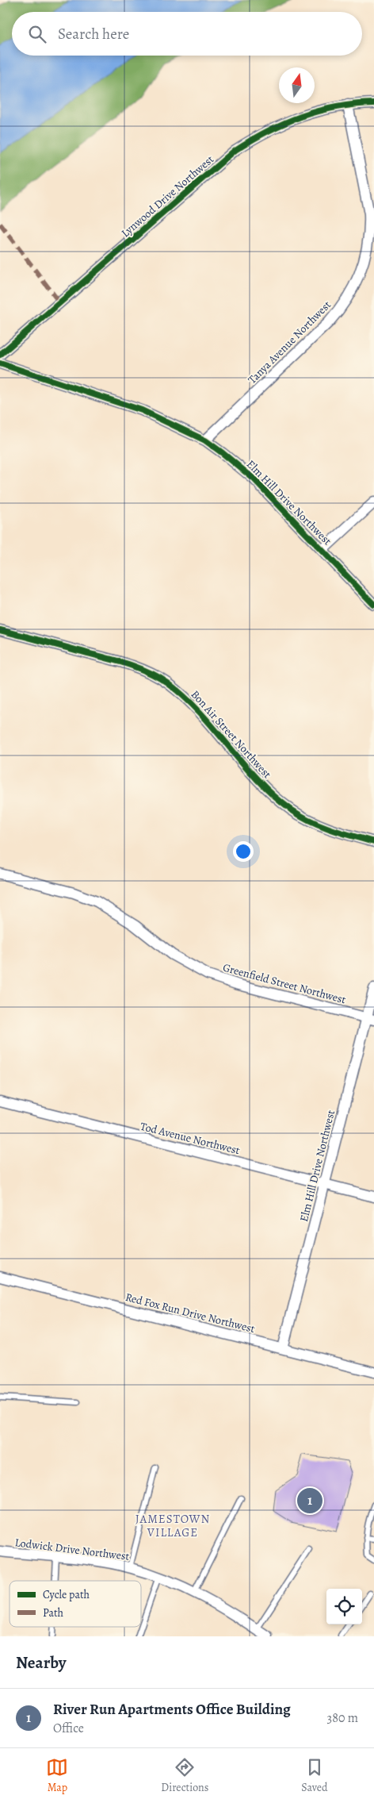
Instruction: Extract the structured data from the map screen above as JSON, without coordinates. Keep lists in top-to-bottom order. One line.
{"streets":{"street":["Lynwood Drive Northwest","Tanya Avenue Northwest","Elm Hill Drive Northwest","Bon Air Street Northwest","Greenfield Street Northwest","Tod Avenue Northwest","Red Fox Run Drive Northwest","Lodwick Drive Northwest"]},"crossings":[["Lynwood Drive Northwest","Tanya Avenue Northwest"],["Tanya Avenue Northwest","Elm Hill Drive Northwest"],["Elm Hill Drive Northwest","Greenfield Street Northwest"],["Elm Hill Drive Northwest","Tod Avenue Northwest"],["Elm Hill Drive Northwest","Red Fox Run Drive Northwest"]],"districts":["JAMESTOWN VILLAGE"],"legend":["Cycle path","Path"],"north":"top","page":{"search":"Search here","pins":"1","heading":"Nearby","list":[{"mark":"1","name":"River Run Apartments Office Building","note":"Office","value":"380 m"}],"nav":["Map","Directions","Saved"]}}
